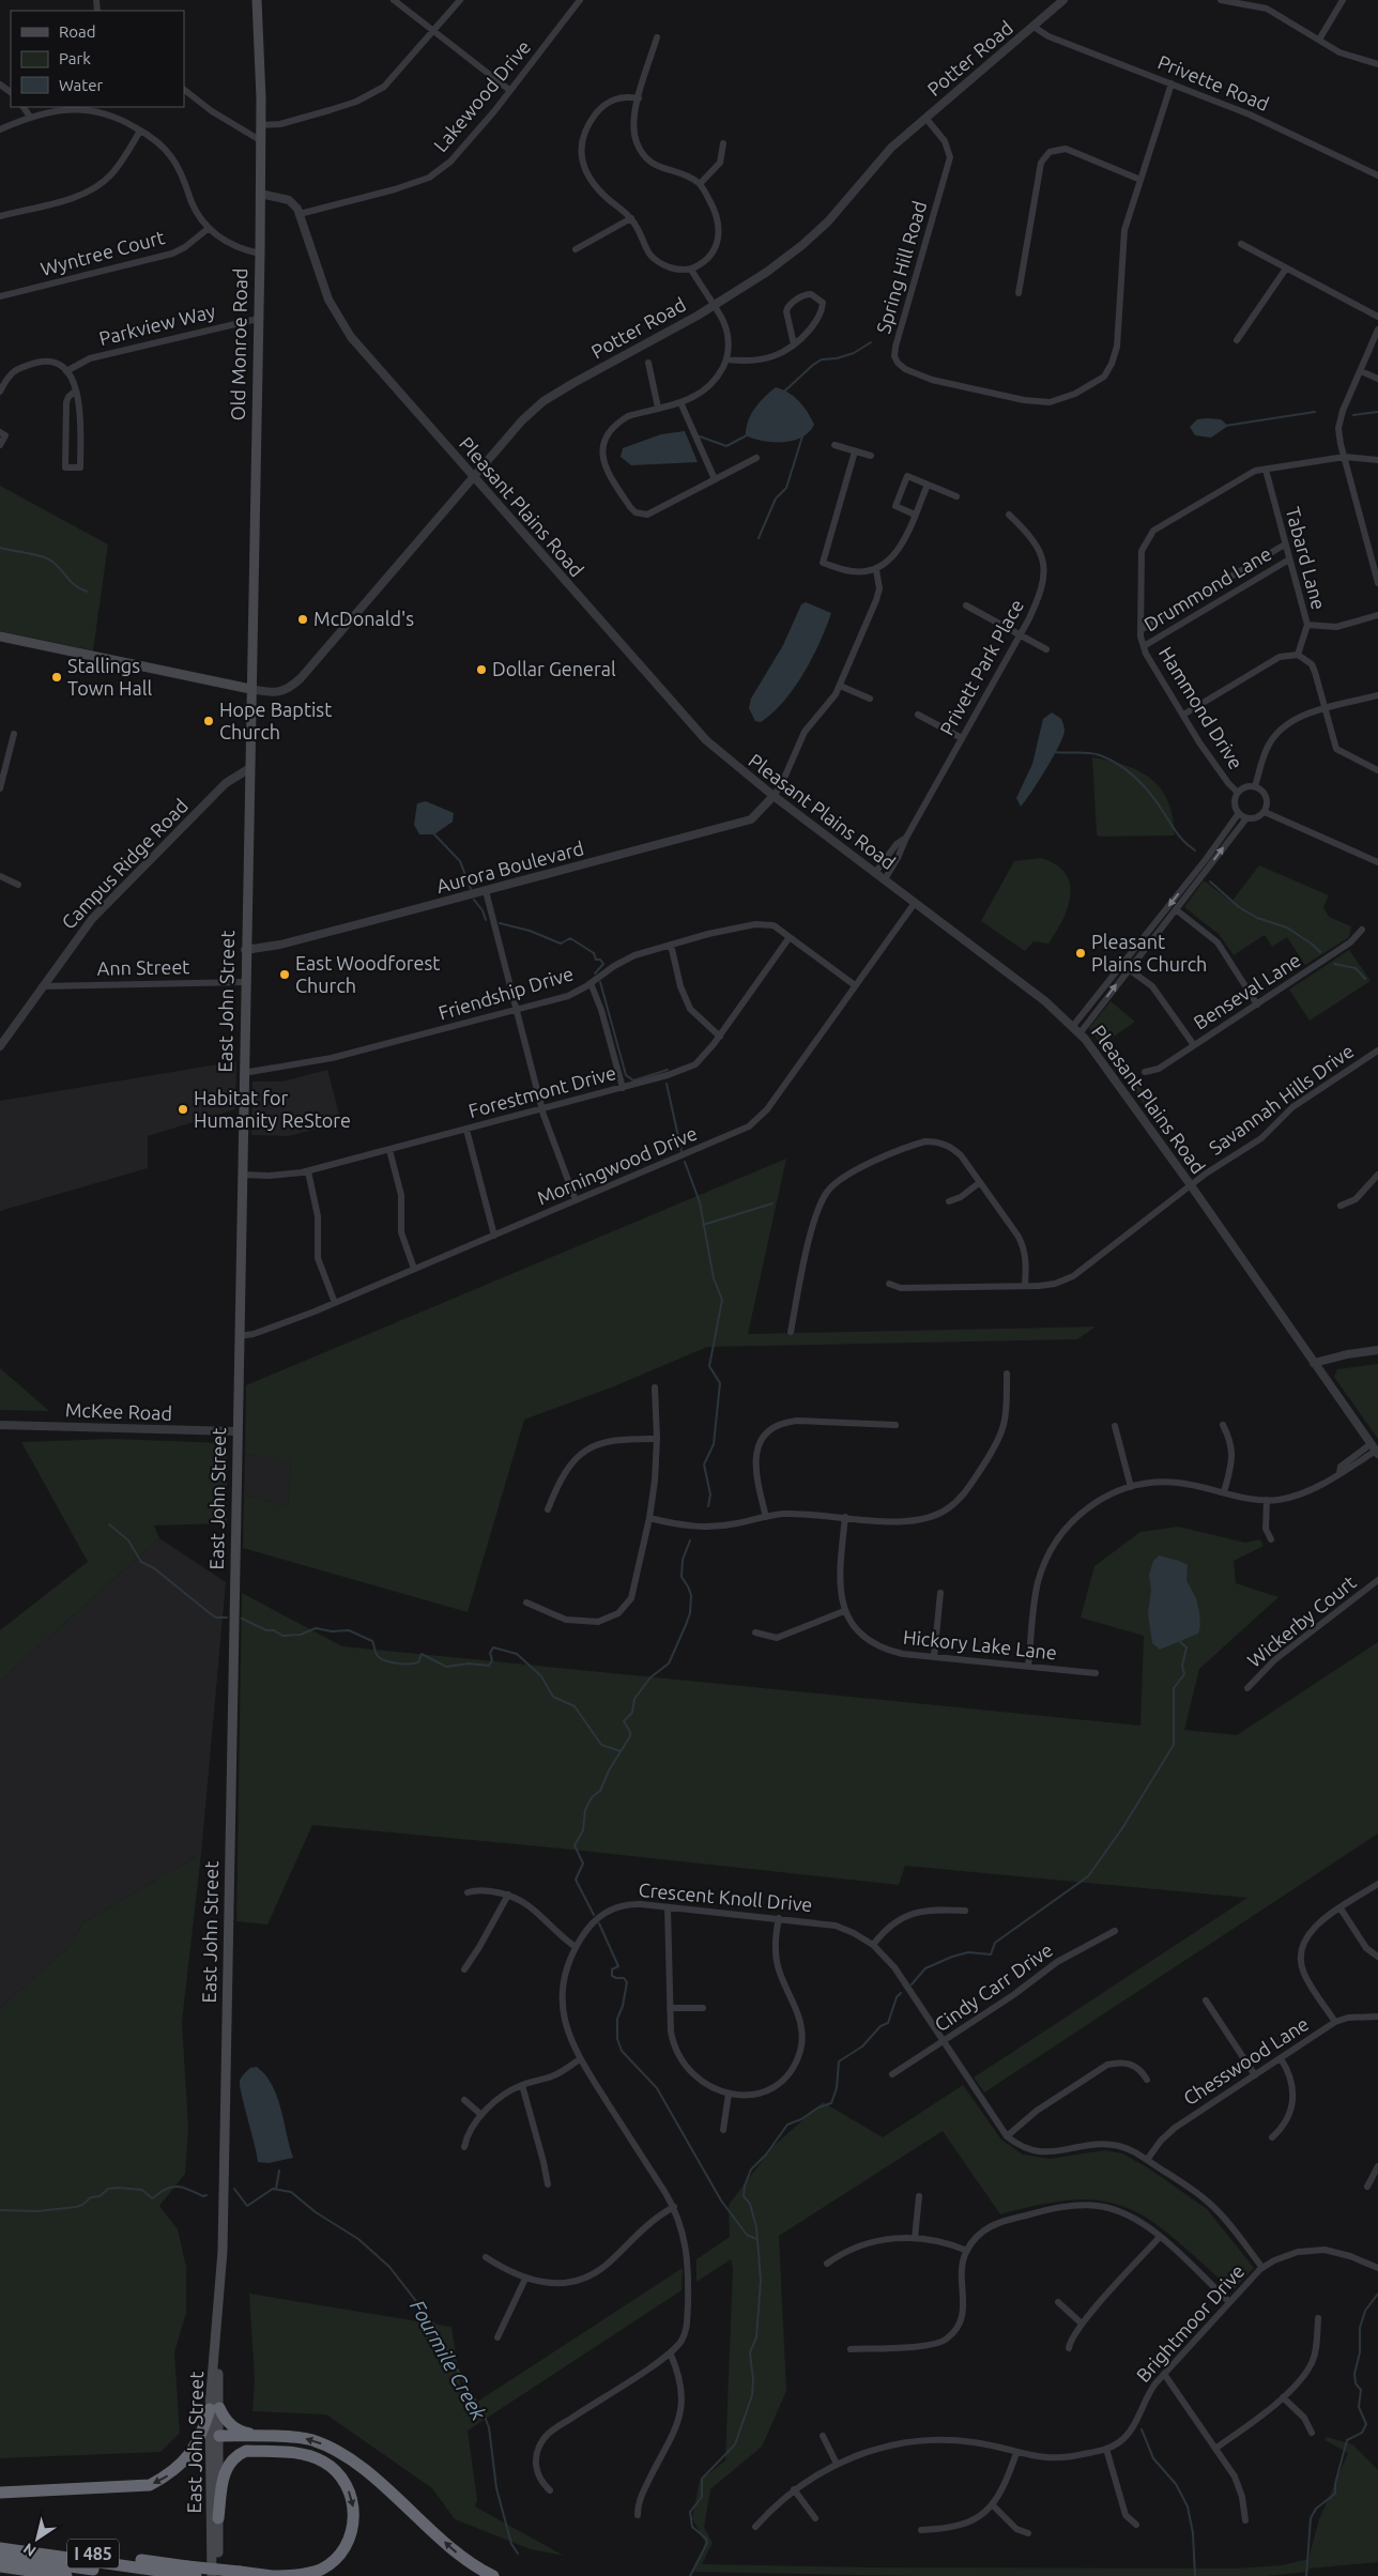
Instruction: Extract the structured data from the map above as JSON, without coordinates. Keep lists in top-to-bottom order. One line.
{"streets":{"highway":["I 485"],"main road":["Old Monroe Road","East John Street"],"street":["Potter Road","Privette Road","Lakewood Drive","Wyntree Court","Spring Hill Road","Parkview Way","Pleasant Plains Road","Tabard Lane","Drummond Lane","Privett Park Place","Hammond Drive","Campus Ridge Road","Aurora Boulevard","Ann Street","Benseval Lane","Friendship Drive","Forestmont Drive","Savannah Hills Drive","Morningwood Drive","McKee Road","Wickerby Court","Hickory Lake Lane","Crescent Knoll Drive","Cindy Carr Drive","Chesswood Lane","Brightmoor Drive"]},"crossings":[["Potter Road","Privette Road"],["Potter Road","Spring Hill Road"],["Potter Road","Old Monroe Road"],["Potter Road","Pleasant Plains Road"],["Potter Road","East John Street"],["Privette Road","Spring Hill Road"],["Lakewood Drive","Pleasant Plains Road"],["Parkview Way","Old Monroe Road"],["Old Monroe Road","East John Street"],["Pleasant Plains Road","Privett Park Place"],["Pleasant Plains Road","Aurora Boulevard"],["Pleasant Plains Road","Savannah Hills Drive"],["Pleasant Plains Road","Morningwood Drive"],["Tabard Lane","Drummond Lane"],["Tabard Lane","Hammond Drive"],["Drummond Lane","Hammond Drive"],["Campus Ridge Road","Ann Street"],["Campus Ridge Road","East John Street"],["Aurora Boulevard","East John Street"],["Ann Street","East John Street"],["Friendship Drive","East John Street"],["Friendship Drive","Forestmont Drive"],["Friendship Drive","Morningwood Drive"],["East John Street","Forestmont Drive"],["East John Street","Morningwood Drive"],["East John Street","McKee Road"],["Crescent Knoll Drive","Cindy Carr Drive"],["Crescent Knoll Drive","Chesswood Lane"],["Crescent Knoll Drive","Brightmoor Drive"]],"water":["Fourmile Creek"],"places":["McDonald's","Dollar General","Stallings Town Hall","Hope Baptist Church","Pleasant Plains Church","East Woodforest Church","Habitat for Humanity ReStore"],"legend":["Road","Park","Water"],"north":"bottom left"}
